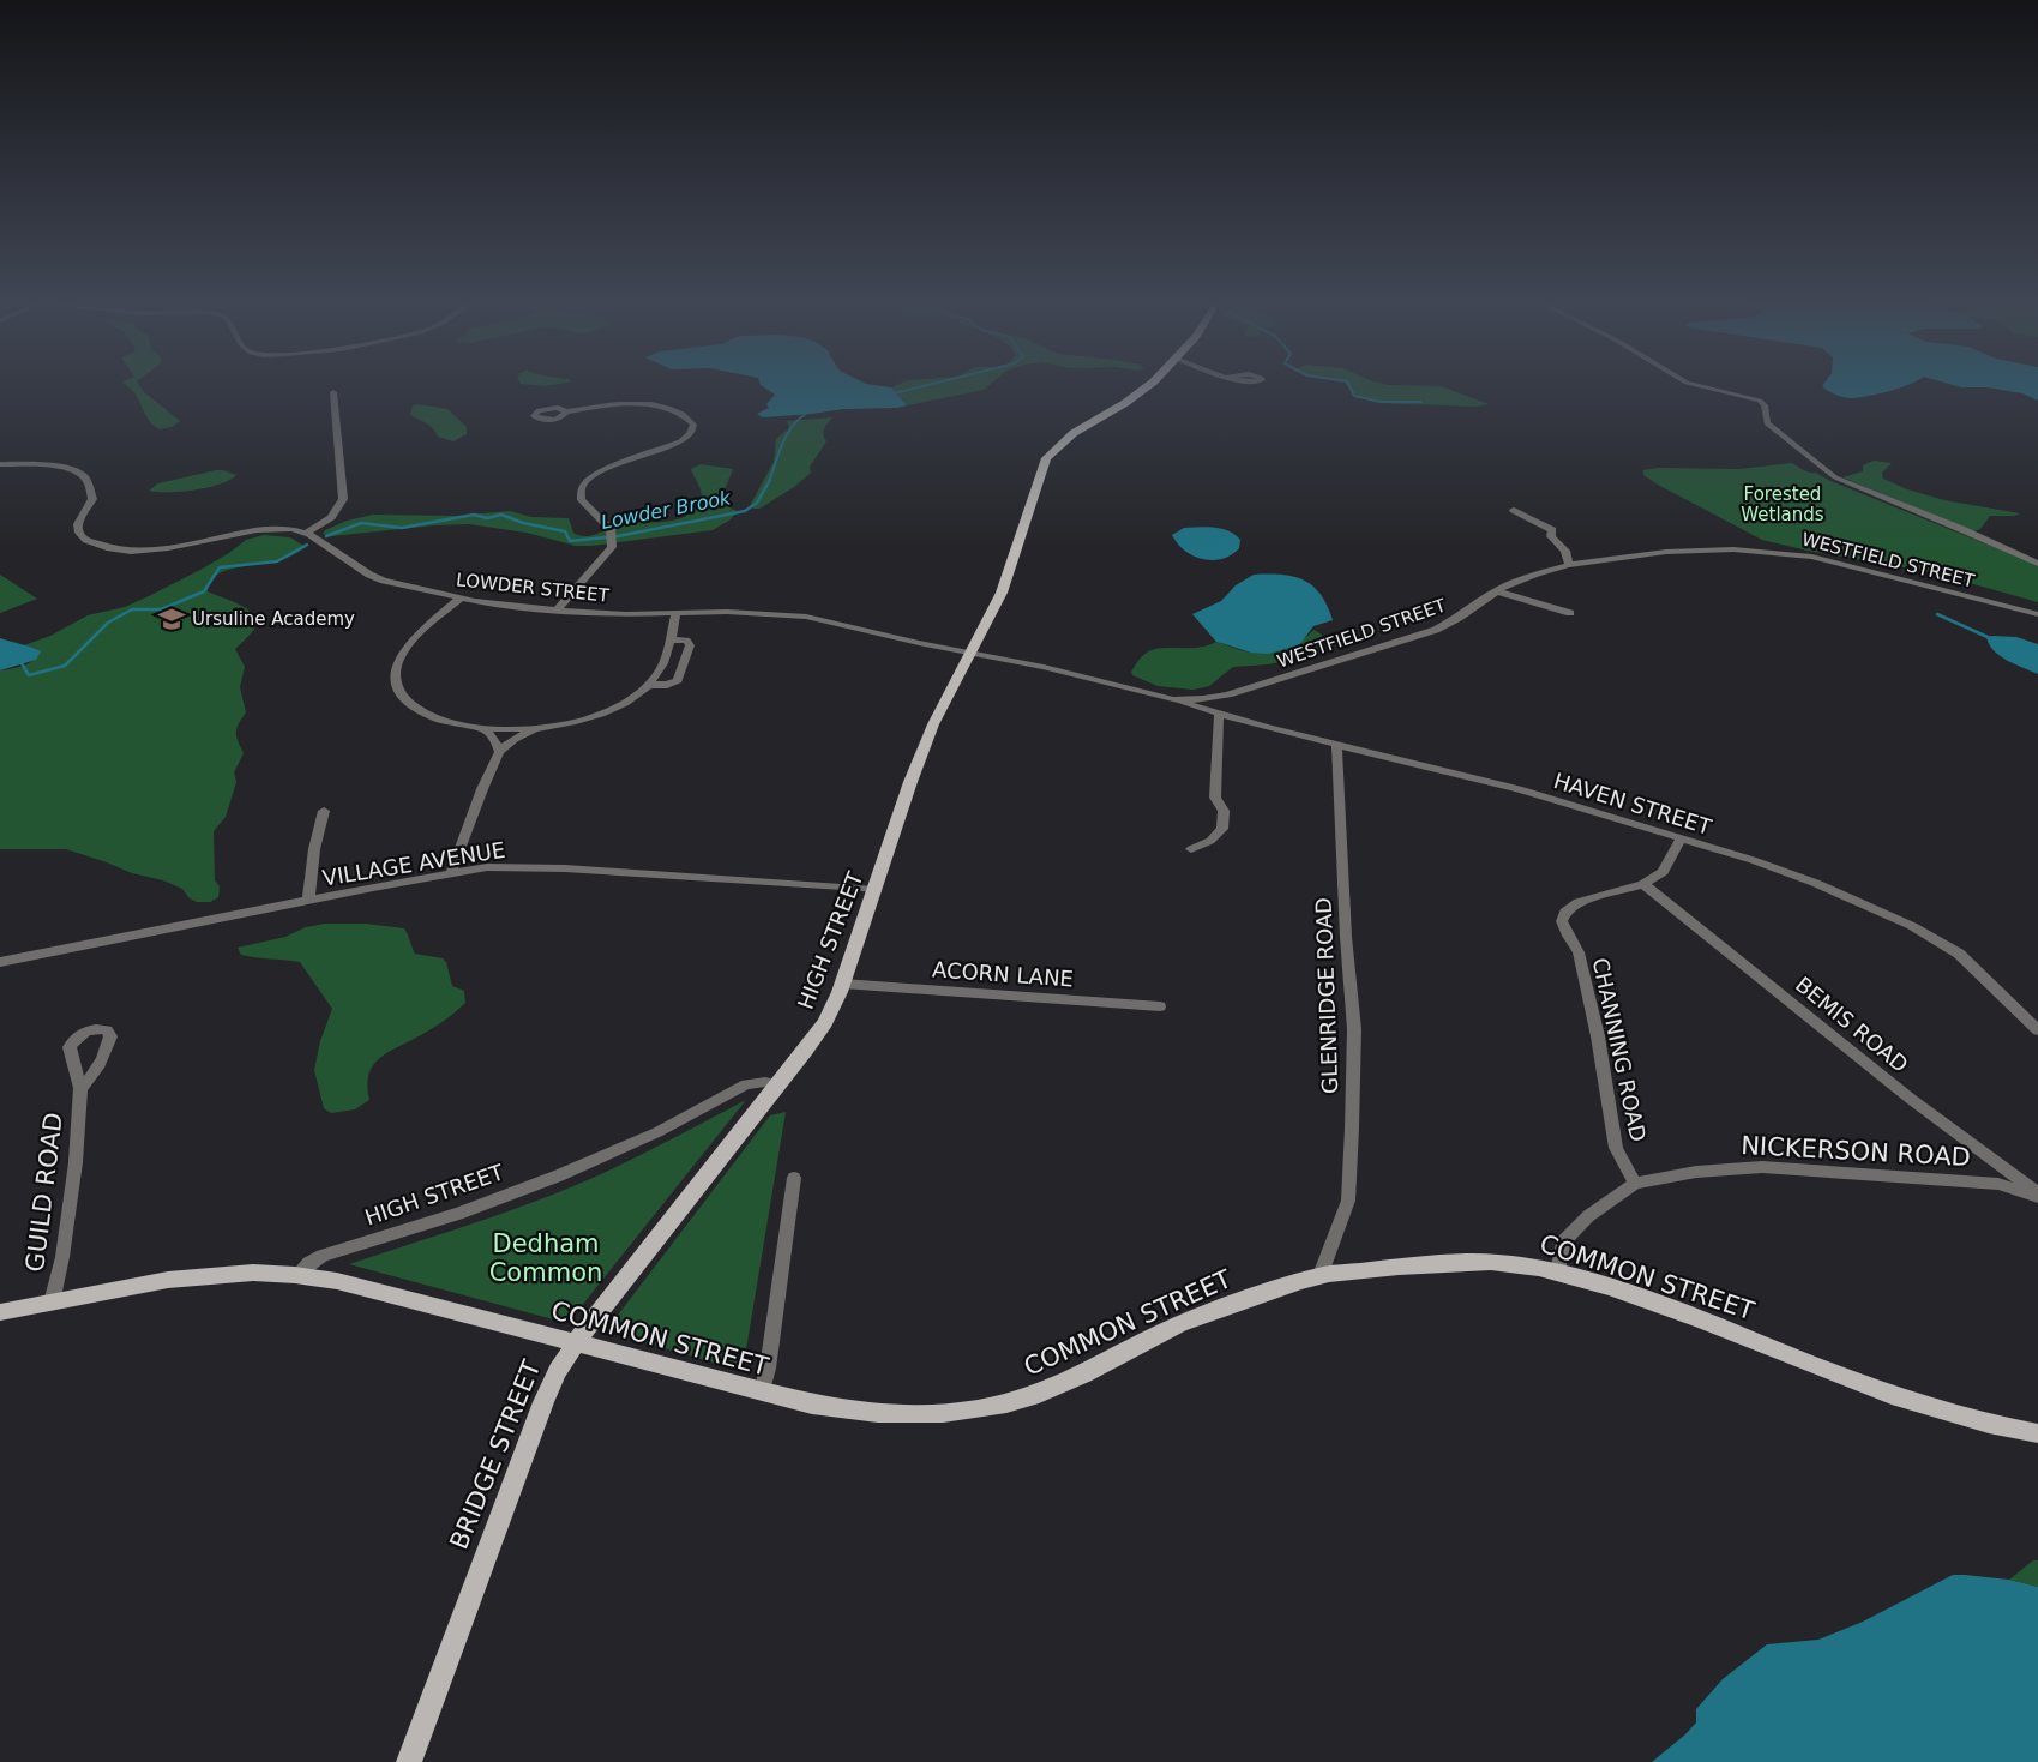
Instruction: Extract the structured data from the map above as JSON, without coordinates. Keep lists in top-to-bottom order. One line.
{"streets":{"main road":["HIGH STREET","COMMON STREET","BRIDGE STREET"],"street":["WESTFIELD STREET","LOWDER STREET","HAVEN STREET","VILLAGE AVENUE","ACORN LANE","GLENRIDGE ROAD","BEMIS ROAD","CHANNING ROAD","NICKERSON ROAD","GUILD ROAD"]},"crossings":[["WESTFIELD STREET","LOWDER STREET"],["WESTFIELD STREET","HAVEN STREET"],["WESTFIELD STREET","HIGH STREET"],["LOWDER STREET","HIGH STREET"],["HAVEN STREET","GLENRIDGE ROAD"],["HAVEN STREET","CHANNING ROAD"],["VILLAGE AVENUE","HIGH STREET"],["HIGH STREET","ACORN LANE"],["HIGH STREET","COMMON STREET"],["HIGH STREET","BRIDGE STREET"],["GLENRIDGE ROAD","COMMON STREET"],["BEMIS ROAD","CHANNING ROAD"],["BEMIS ROAD","NICKERSON ROAD"],["CHANNING ROAD","NICKERSON ROAD"],["COMMON STREET","BRIDGE STREET"]],"water":["Lowder Brook"],"parks":["Forested Wetlands","Dedham Common"],"places":{"school or university":["Ursuline Academy"]}}
